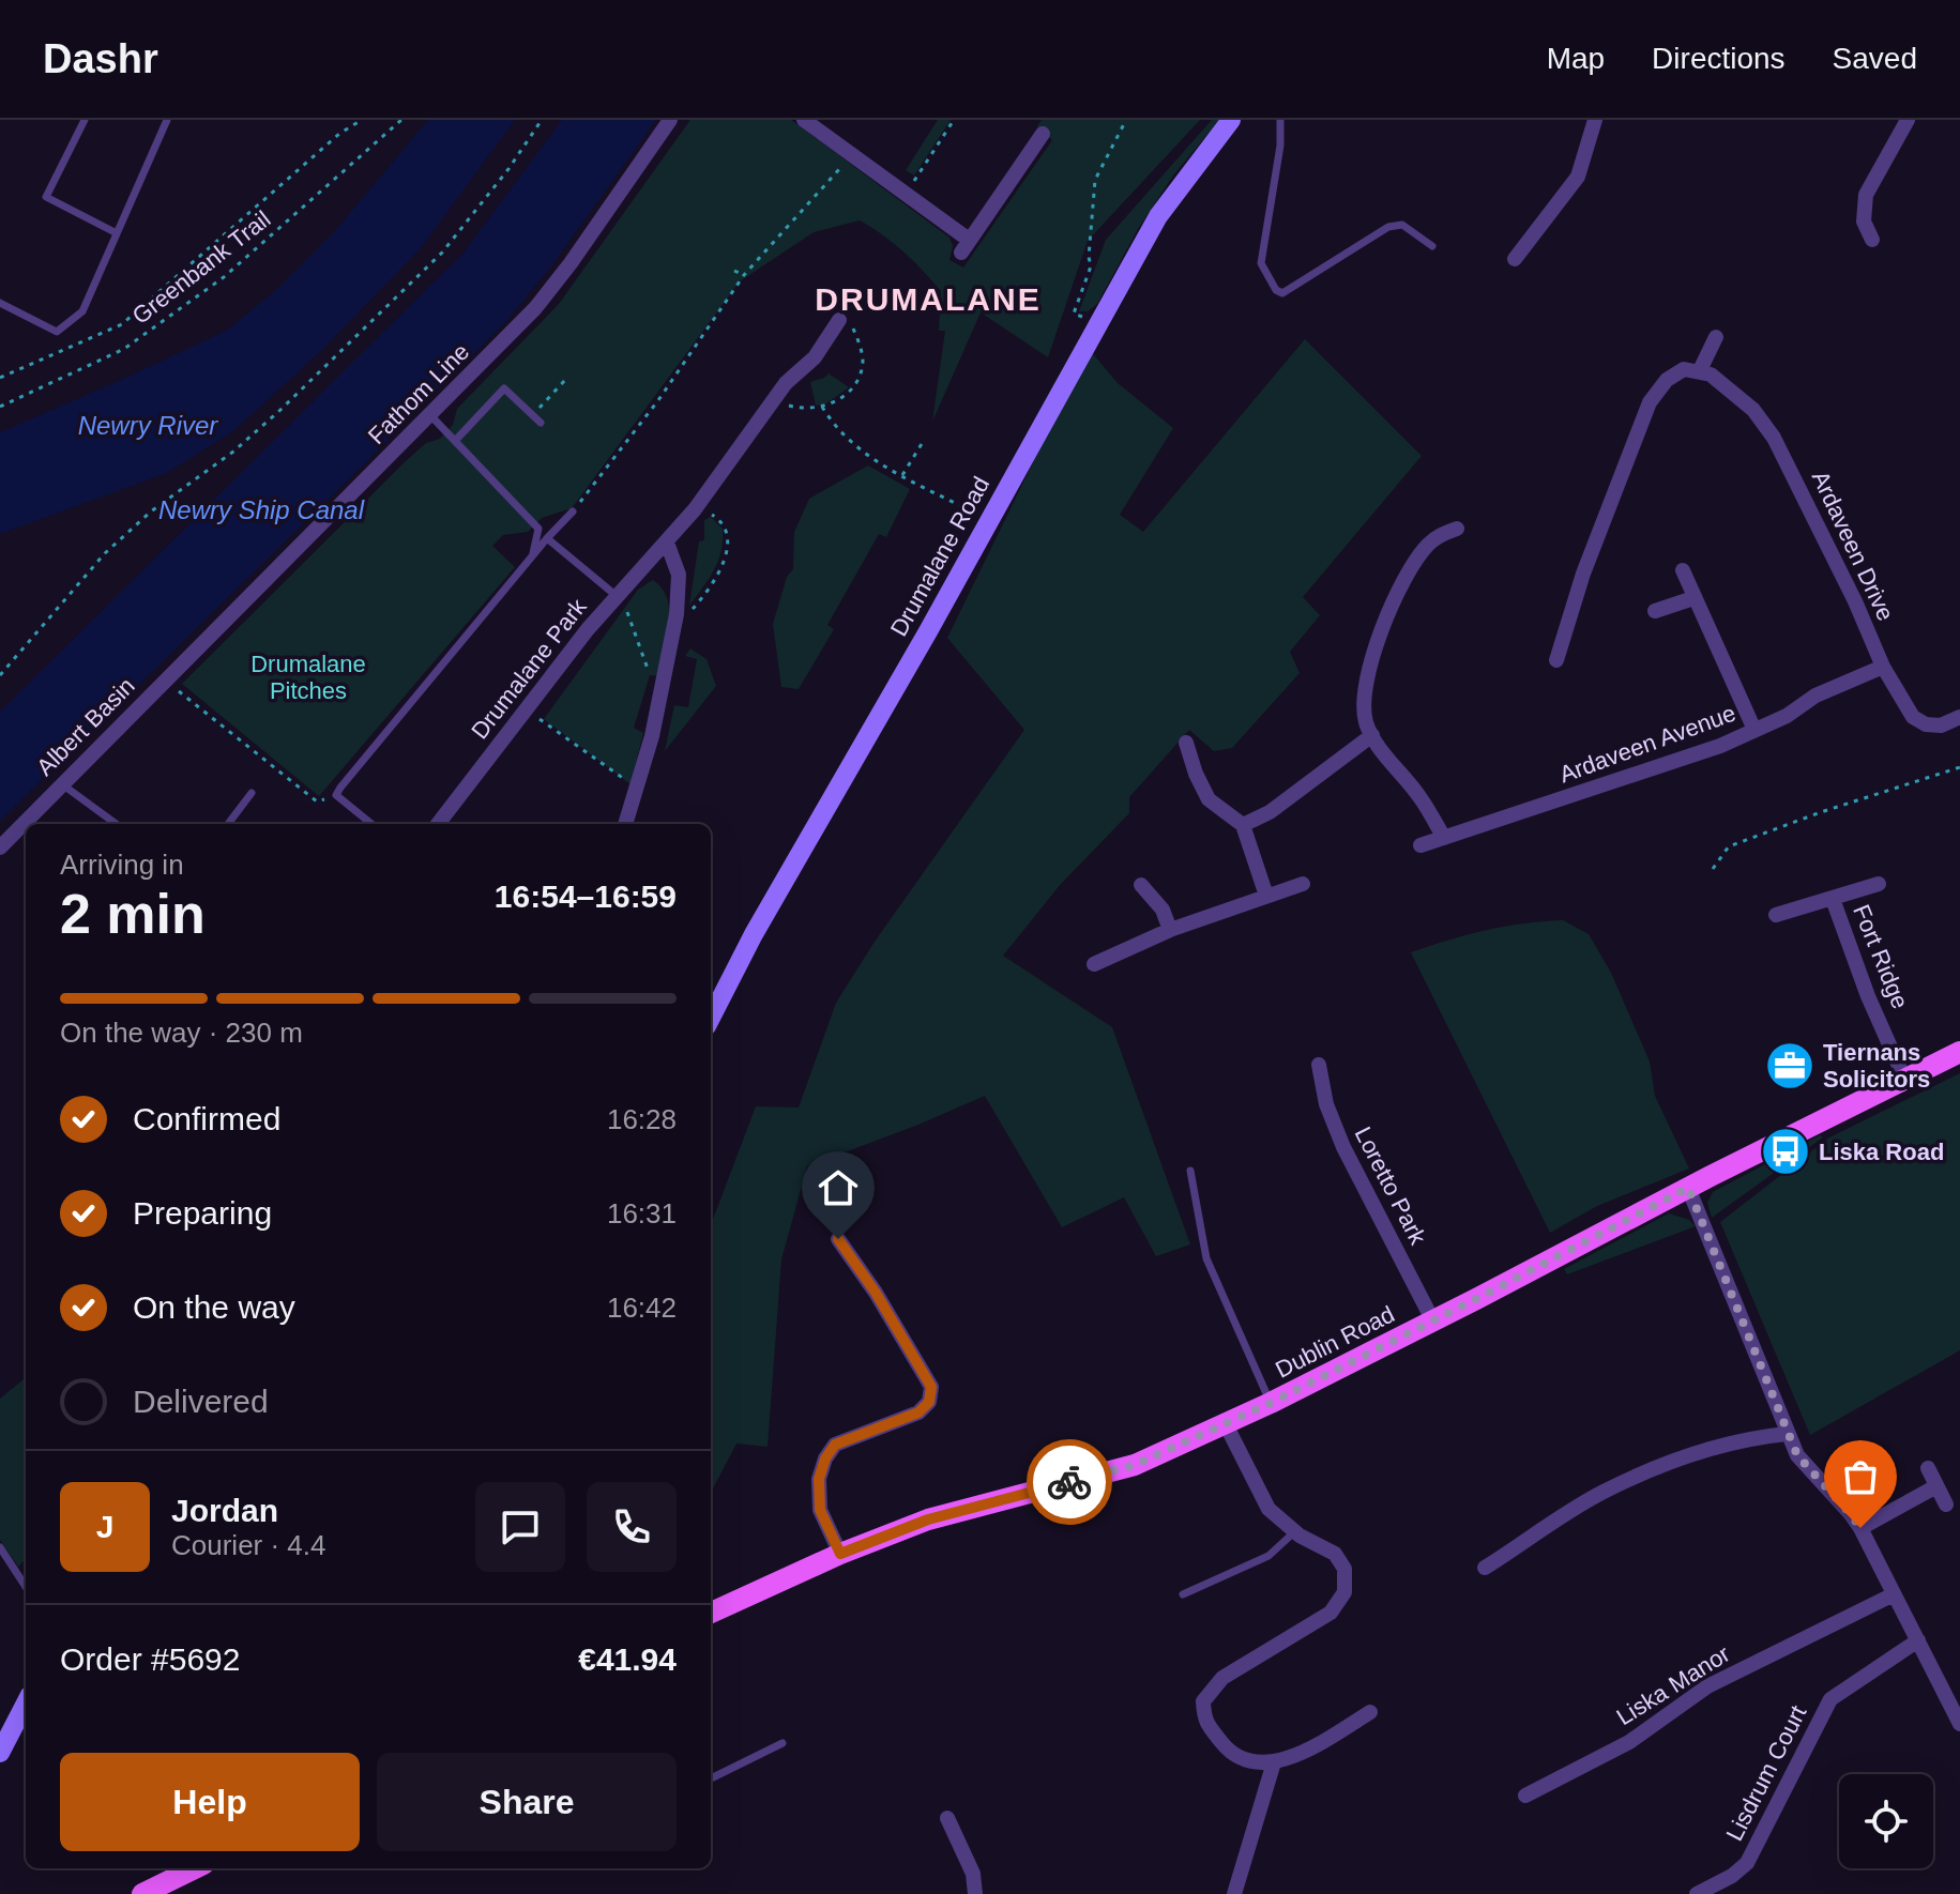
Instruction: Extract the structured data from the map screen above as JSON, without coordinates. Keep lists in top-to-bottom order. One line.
{"streets":{"main road":["Drumalane Road","Dublin Road"],"street":["Fathom Line","Ardaveen Drive","Drumalane Park","Albert Basin","Ardaveen Avenue","Fort Ridge","Loretto Park","Liska Manor","Lisdrum Court"],"path":["Greenbank Trail"]},"crossings":[["Fathom Line","Albert Basin"],["Ardaveen Drive","Ardaveen Avenue"],["Fort Ridge","Dublin Road"],["Loretto Park","Dublin Road"]],"districts":["DRUMALANE"],"water":["Newry River","Newry Ship Canal"],"parks":["Drumalane Pitches"],"places":{"office":["Tiernans Solicitors"],"bus stop":["Liska Road"]},"page":{"header":"Dashr","nav":["Map","Directions","Saved"],"heading":["2 min","Arriving in","16:54–16:59"],"panel":["Jordan","Courier · 4.4","Order #5692","€41.94"],"bar":"On the way · 230 m","list":[["Confirmed","16:28"],["Preparing","16:31"],["On the way","16:42"],"Delivered"],"round":"J","buttons":["Help","Share"]}}
